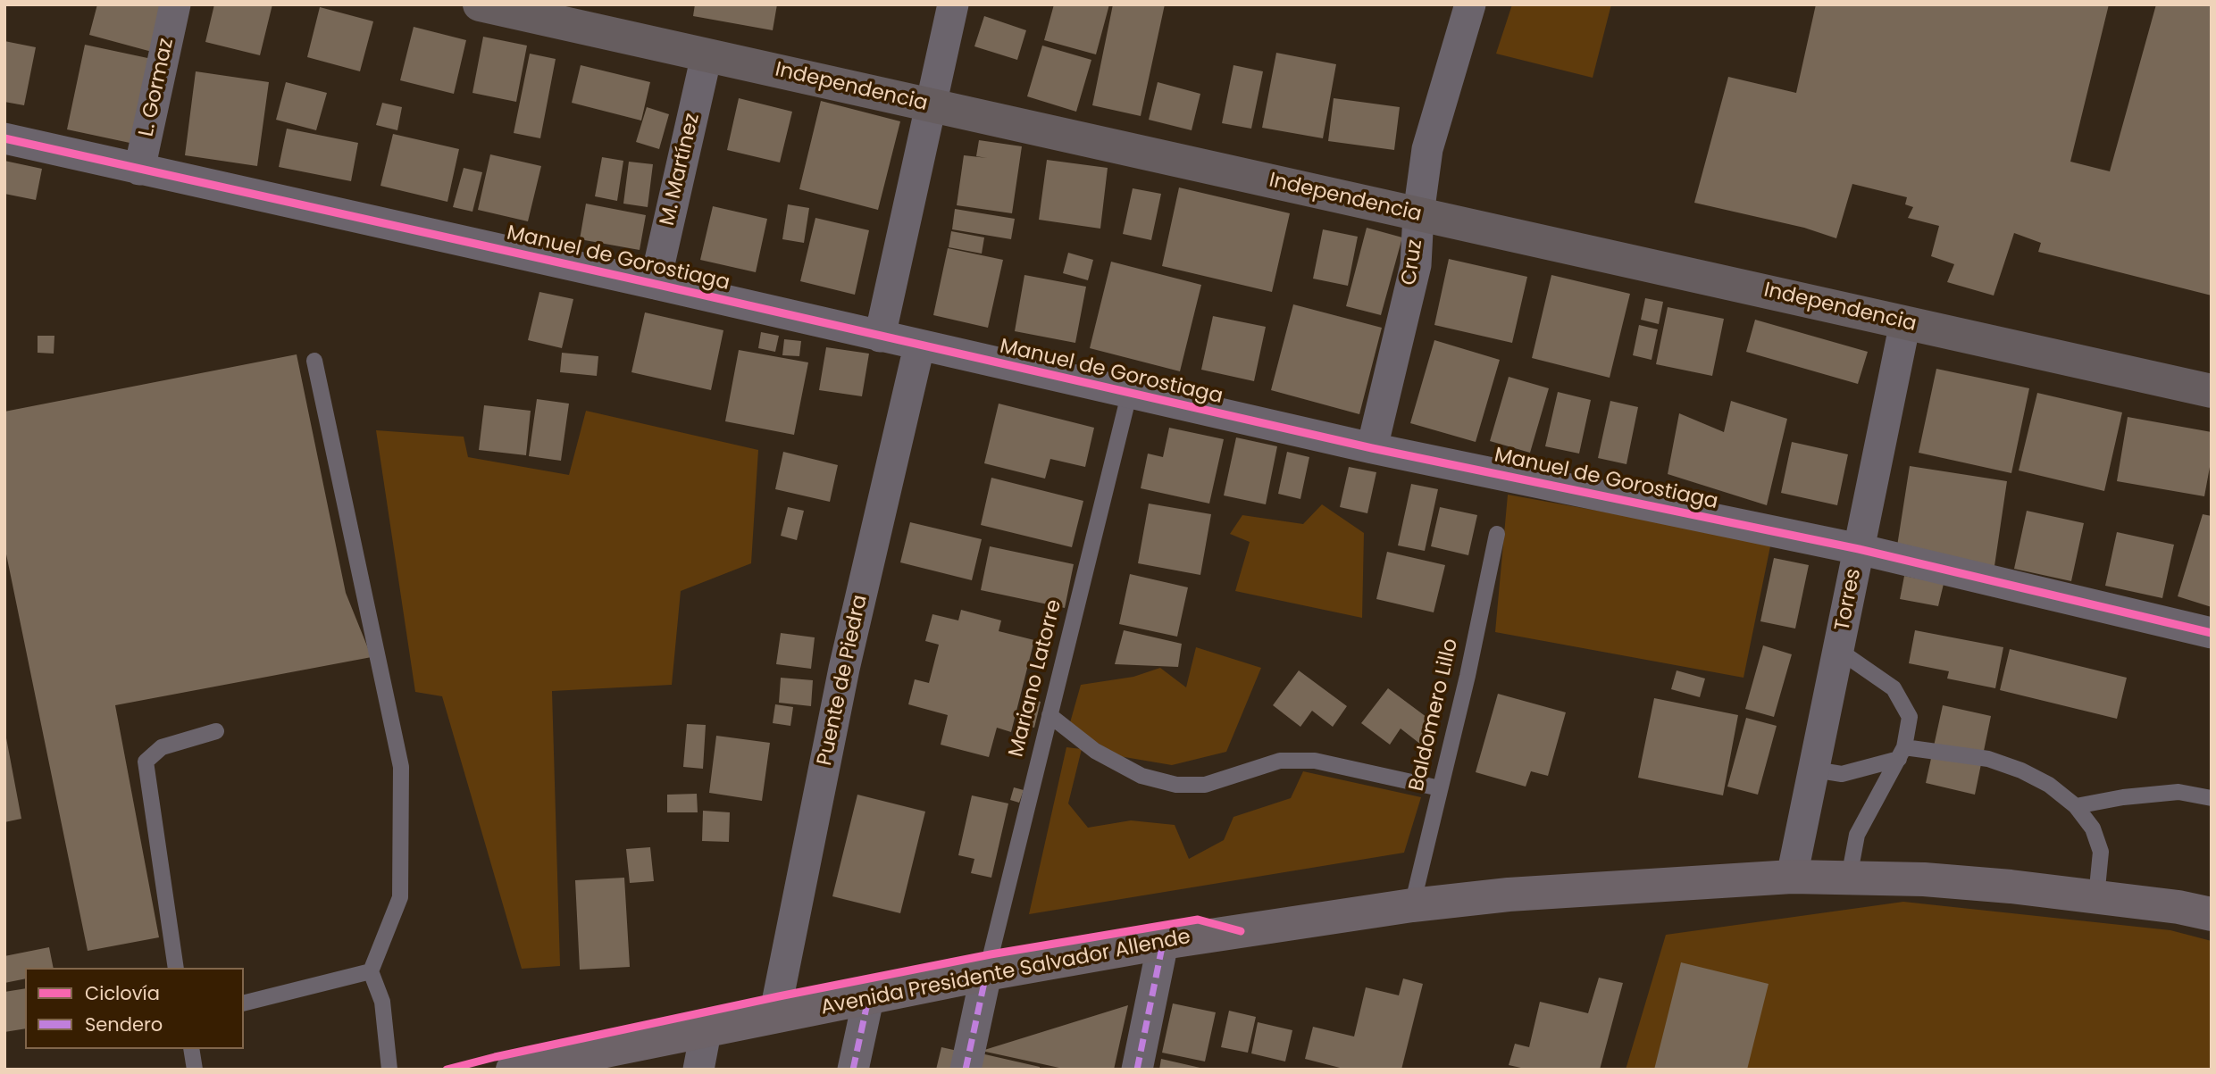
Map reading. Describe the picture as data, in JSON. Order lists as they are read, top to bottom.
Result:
{
  "streets": {
    "main road": ["Avenida Presidente Salvador Allende"],
    "street": [
      "L. Gormaz",
      "Independencia",
      "M. Martínez",
      "Manuel de Gorostiaga",
      "Cruz",
      "Torres",
      "Puente de Piedra"
    ],
    "lane": ["Mariano Latorre", "Baldomero Lillo"]
  },
  "crossings": [
    ["L. Gormaz", "Manuel de Gorostiaga"],
    ["Independencia", "M. Martínez"],
    ["Independencia", "Cruz"],
    ["Independencia", "Torres"],
    ["M. Martínez", "Manuel de Gorostiaga"],
    ["Manuel de Gorostiaga", "Cruz"],
    ["Manuel de Gorostiaga", "Torres"],
    ["Manuel de Gorostiaga", "Mariano Latorre"],
    ["Manuel de Gorostiaga", "Puente de Piedra"],
    ["Torres", "Avenida Presidente Salvador Allende"],
    ["Mariano Latorre", "Avenida Presidente Salvador Allende"],
    ["Puente de Piedra", "Avenida Presidente Salvador Allende"],
    ["Baldomero Lillo", "Avenida Presidente Salvador Allende"]
  ],
  "legend": ["Ciclovía", "Sendero"]
}
